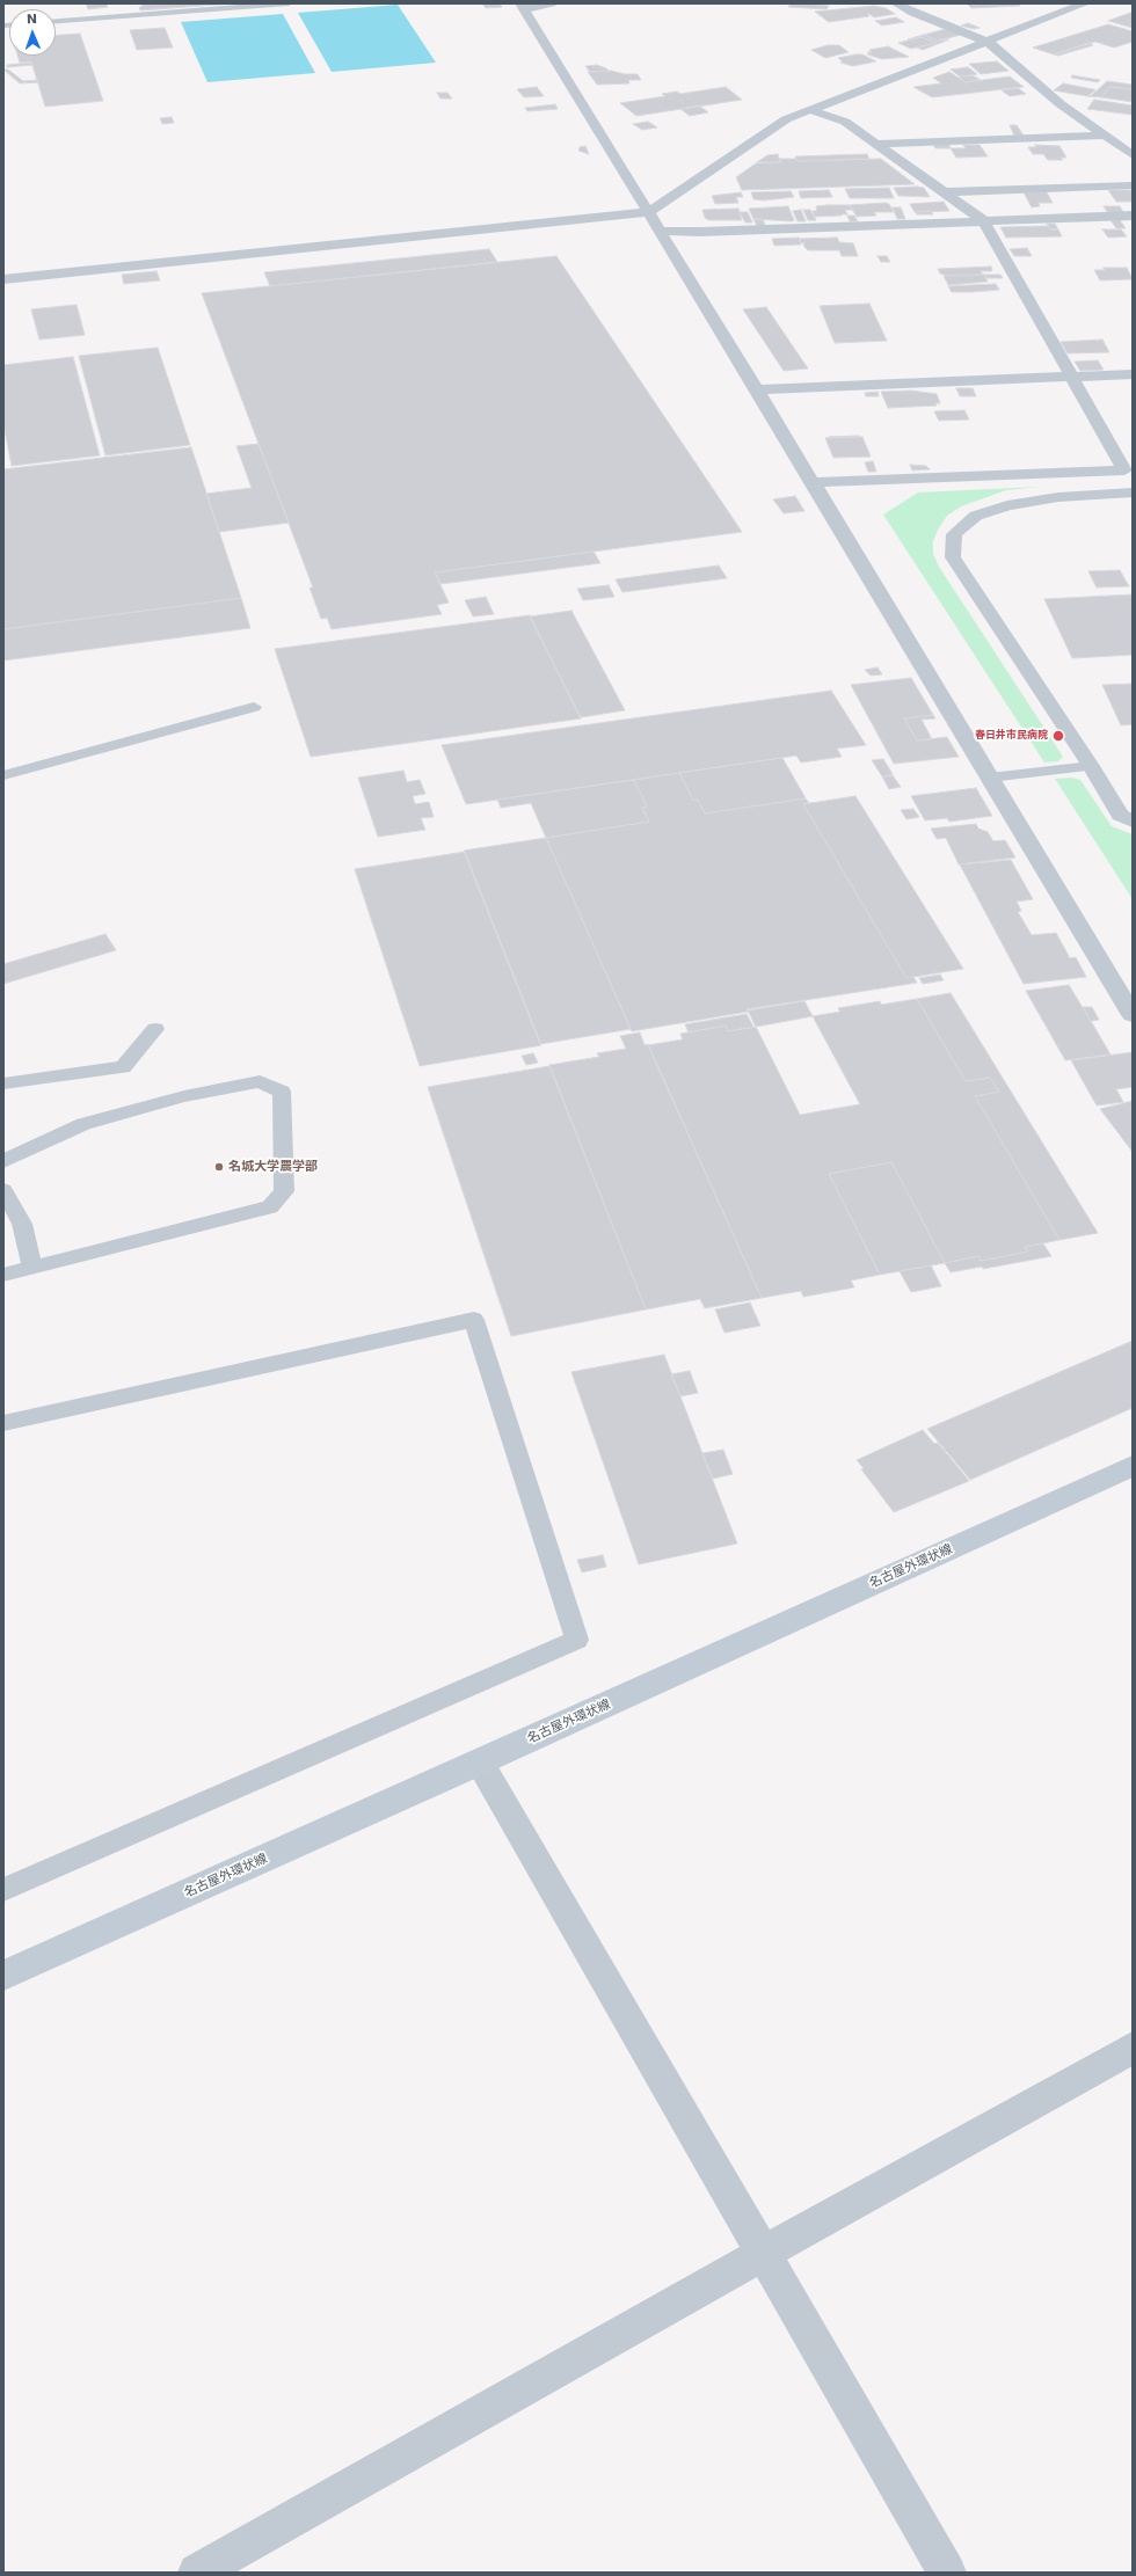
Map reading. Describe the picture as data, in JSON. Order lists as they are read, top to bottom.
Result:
{
  "streets": {
    "main road": ["名古屋外環状線"]
  },
  "places": ["春日井市民病院", "名城大学農学部"],
  "north": "top"
}
